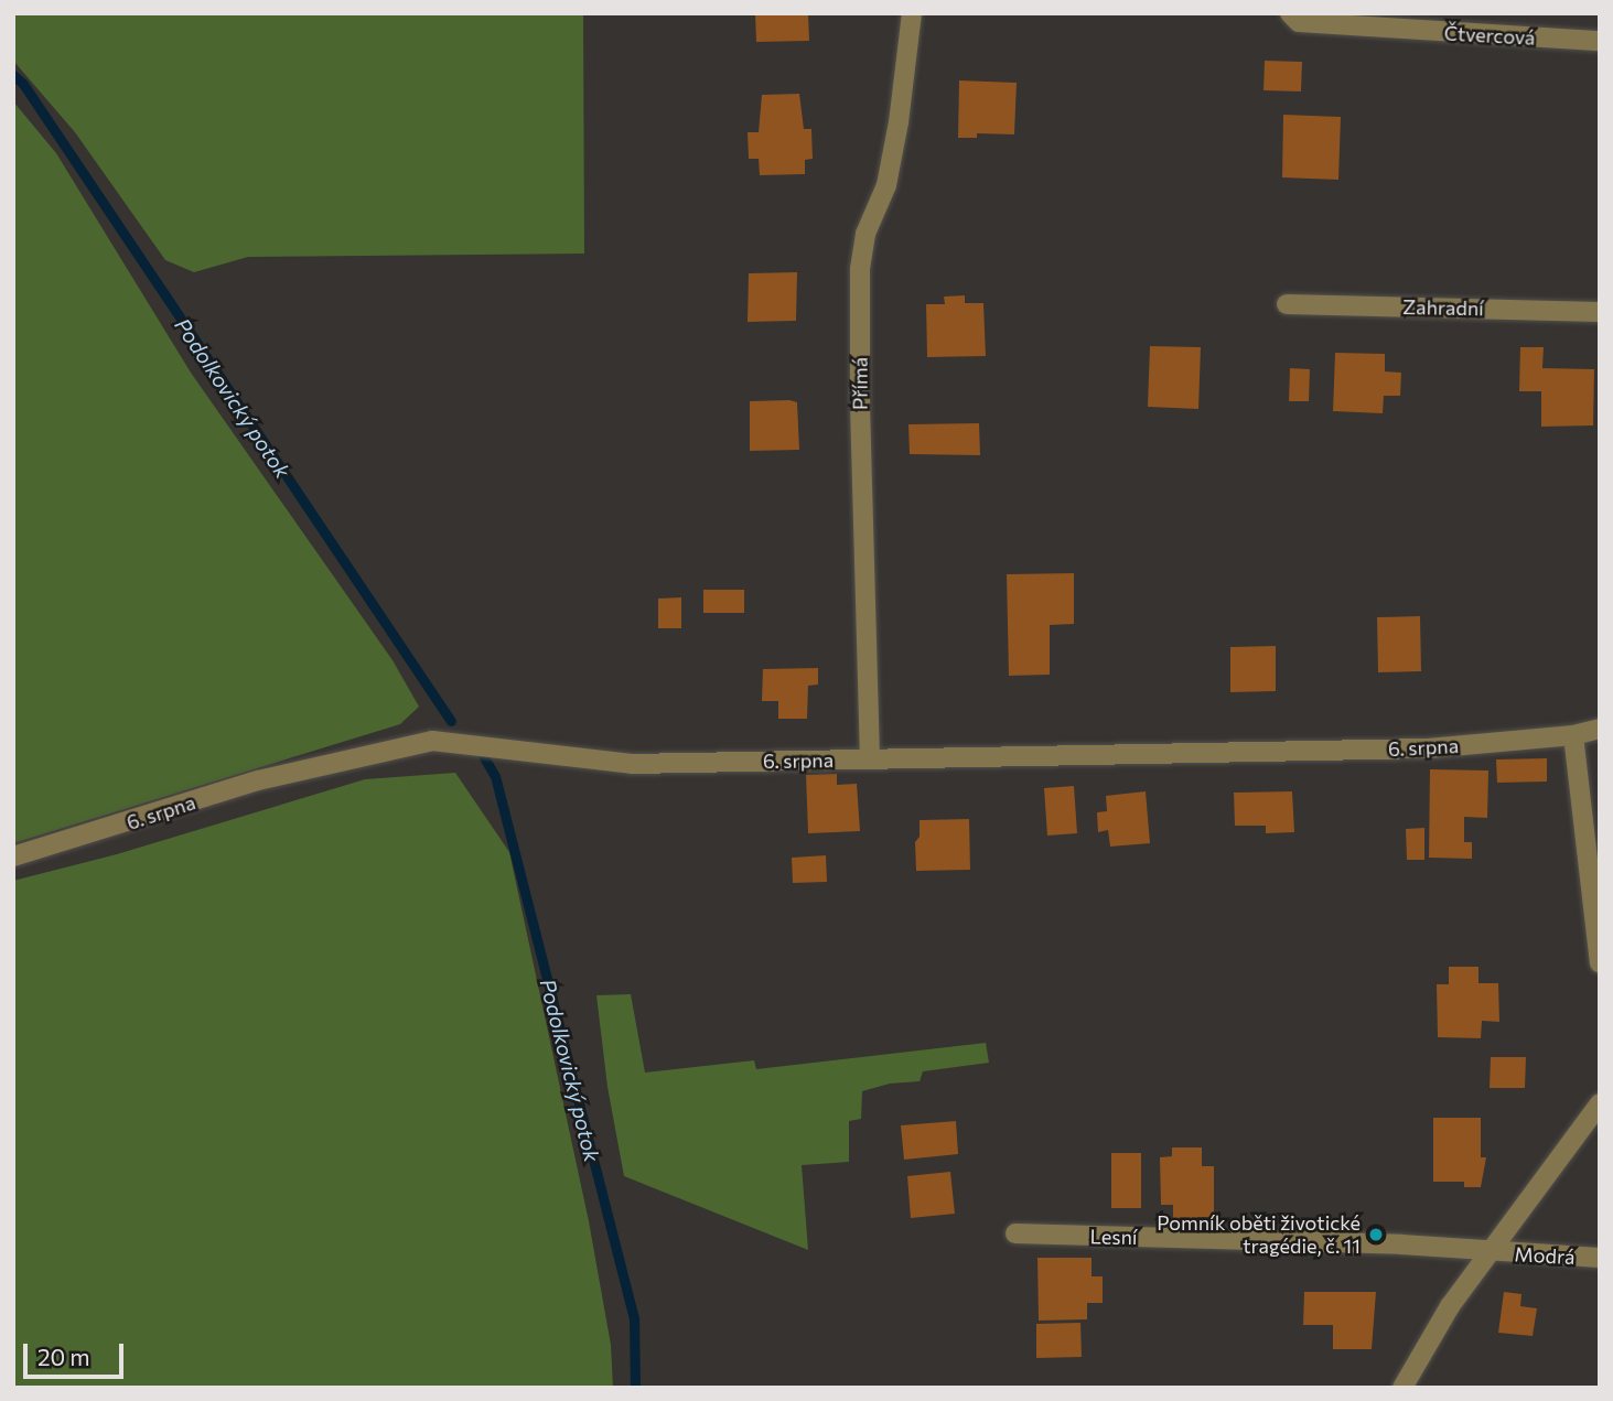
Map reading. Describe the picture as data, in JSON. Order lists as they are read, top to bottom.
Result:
{
  "streets": {
    "street": [
      "Čtvercová",
      "Zahradní",
      "Přímá",
      "6. srpna",
      "Lesní",
      "Modrá"
    ]
  },
  "crossings": [
    ["Přímá", "6. srpna"],
    ["Lesní", "Modrá"]
  ],
  "water": ["Podolkovický potok"],
  "places": ["Pomník oběti životické tragédie, č. 11"],
  "scale_bar": "20 m"
}
